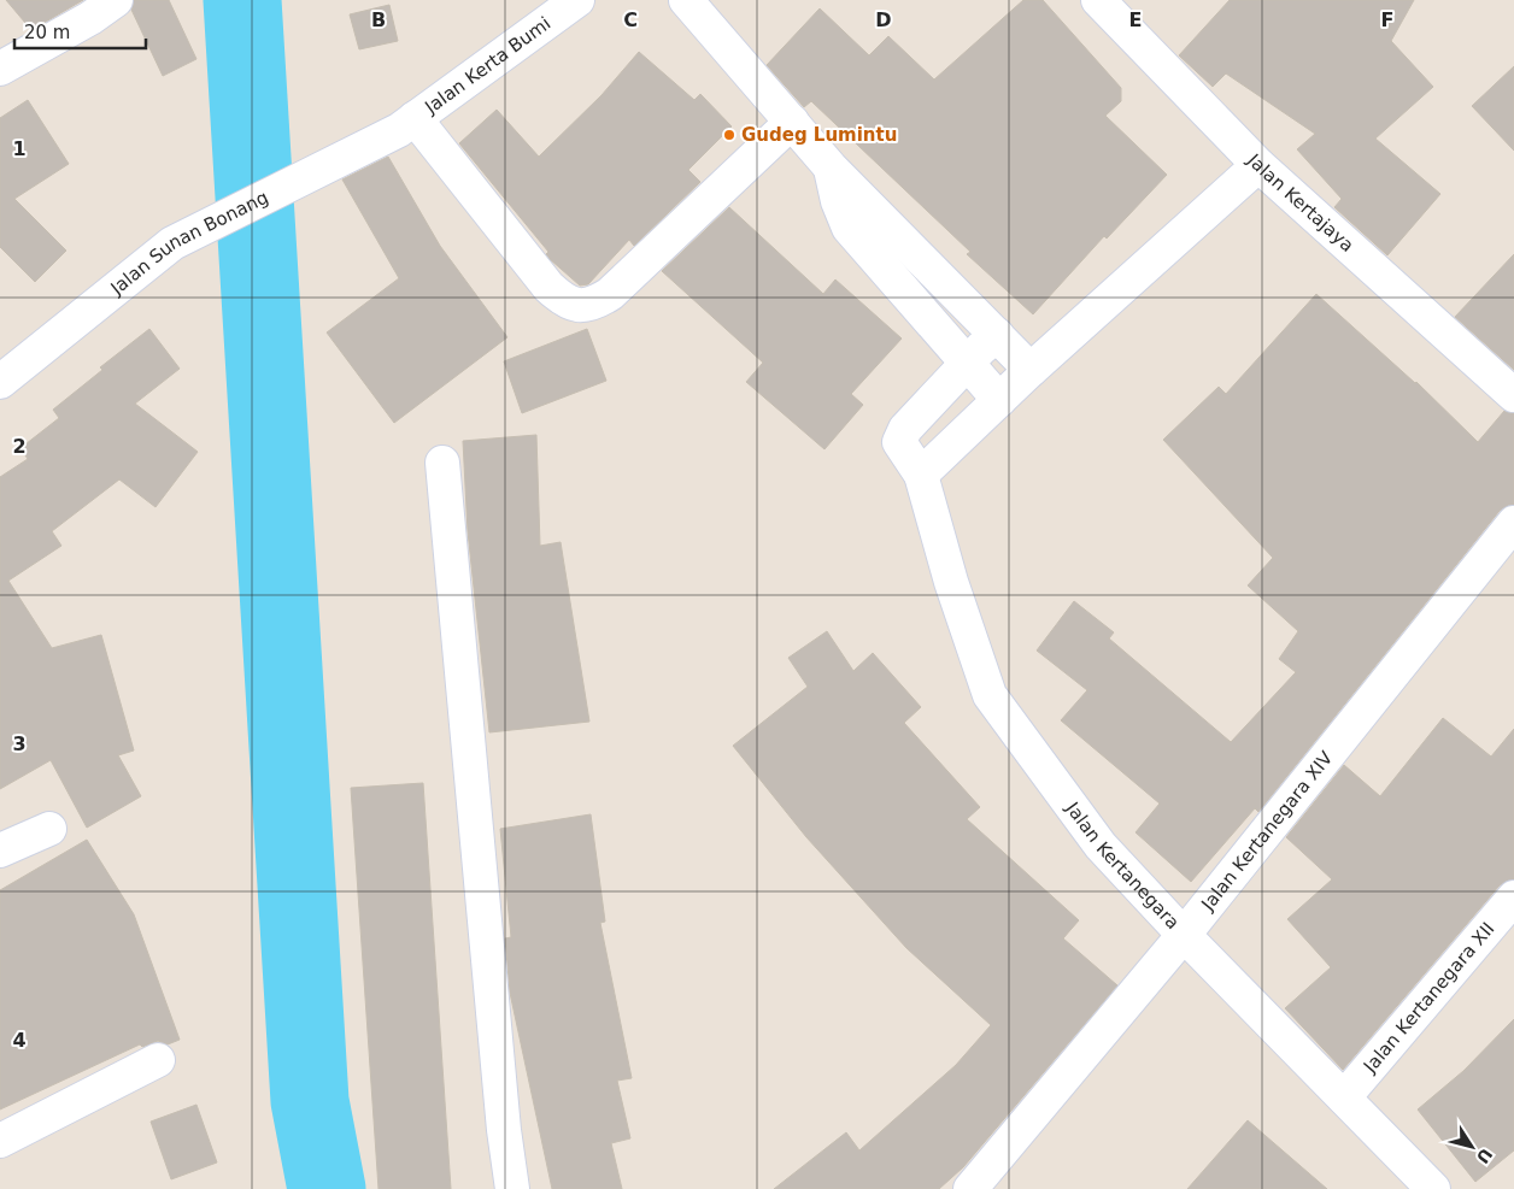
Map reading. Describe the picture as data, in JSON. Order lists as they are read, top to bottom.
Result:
{
  "streets": {
    "street": [
      "Jalan Kerta Bumi",
      "Jalan Kertajaya",
      "Jalan Sunan Bonang",
      "Jalan Kertanegara XIV",
      "Jalan Kertanegara",
      "Jalan Kertanegara XII"
    ]
  },
  "crossings": [
    ["Jalan Kerta Bumi", "Jalan Sunan Bonang"],
    ["Jalan Kertanegara XIV", "Jalan Kertanegara"],
    ["Jalan Kertanegara", "Jalan Kertanegara XII"]
  ],
  "places": ["Gudeg Lumintu"],
  "scale_bar": "20 m",
  "north": "bottom right",
  "grid": {
    "columns": [
      "B",
      "C",
      "D",
      "E",
      "F"
    ],
    "rows": [
      "1",
      "2",
      "3",
      "4"
    ]
  }
}
